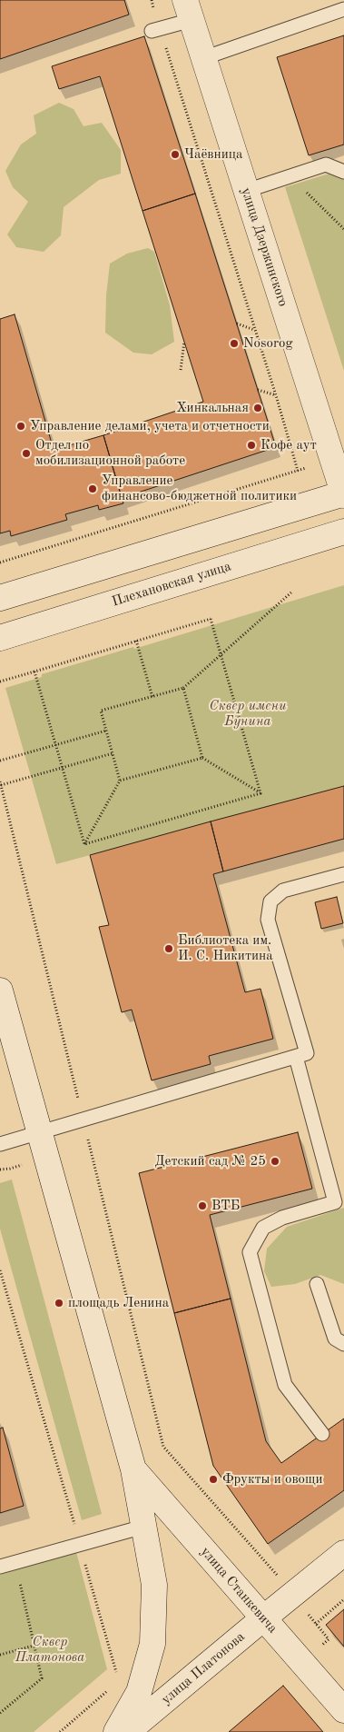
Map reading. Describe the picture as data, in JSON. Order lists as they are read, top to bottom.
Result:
{
  "streets": {
    "street": [
      "улица Дзержинского",
      "Плехановская улица",
      "улица Станкевича",
      "улица Платонова"
    ]
  },
  "crossings": [
    ["улица Станкевича", "улица Платонова"]
  ],
  "parks": ["Cквер имени Бунина", "Сквер Платонова"],
  "places": [
    "Чаёвница",
    "Nosorog",
    "Хинкальная",
    "Управление делами, учета и отчетности",
    "Кофе аут",
    "Отдел по мобилизационной работе",
    "Управление финансово-бюджетной политики",
    "Библиотека им. И. С. Никитина",
    "Детский сад № 25",
    "ВТБ",
    "площадь Ленина",
    "Фрукты и овощи"
  ]
}
